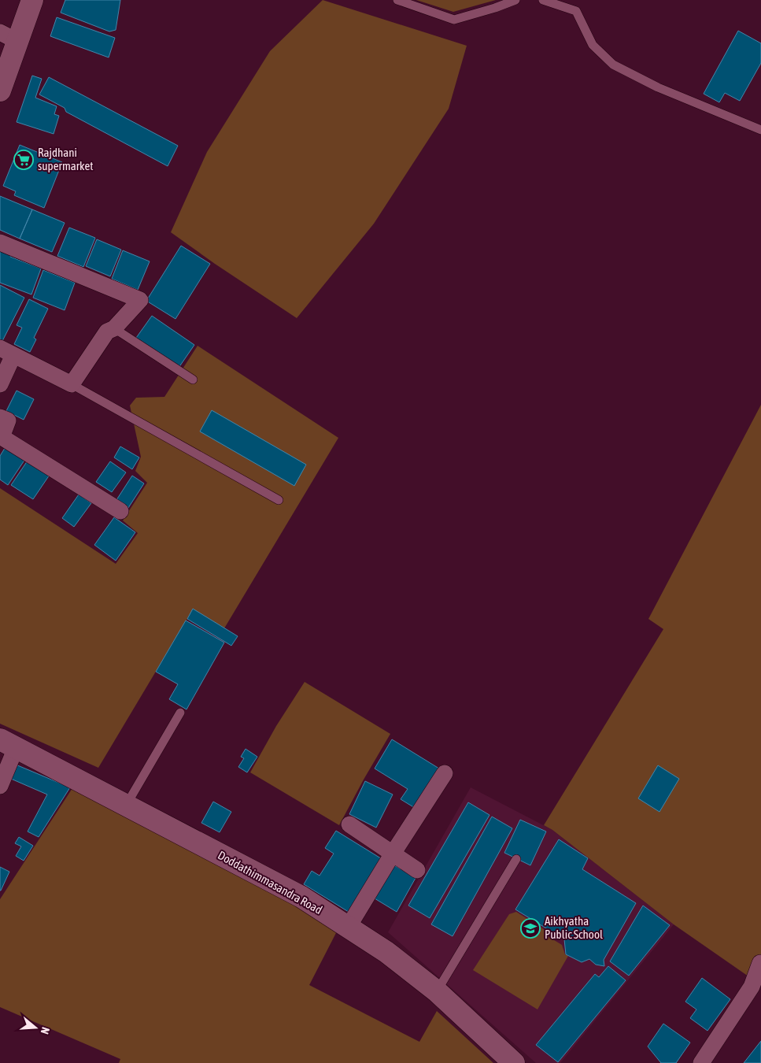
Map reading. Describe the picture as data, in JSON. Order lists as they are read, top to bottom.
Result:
{
  "streets": {
    "street": ["Doddathimmasandra Road"]
  },
  "places": {
    "supermarket": ["Rajdhani supermarket"],
    "school or university": ["Aikhyatha Public School"]
  },
  "north": "right"
}
